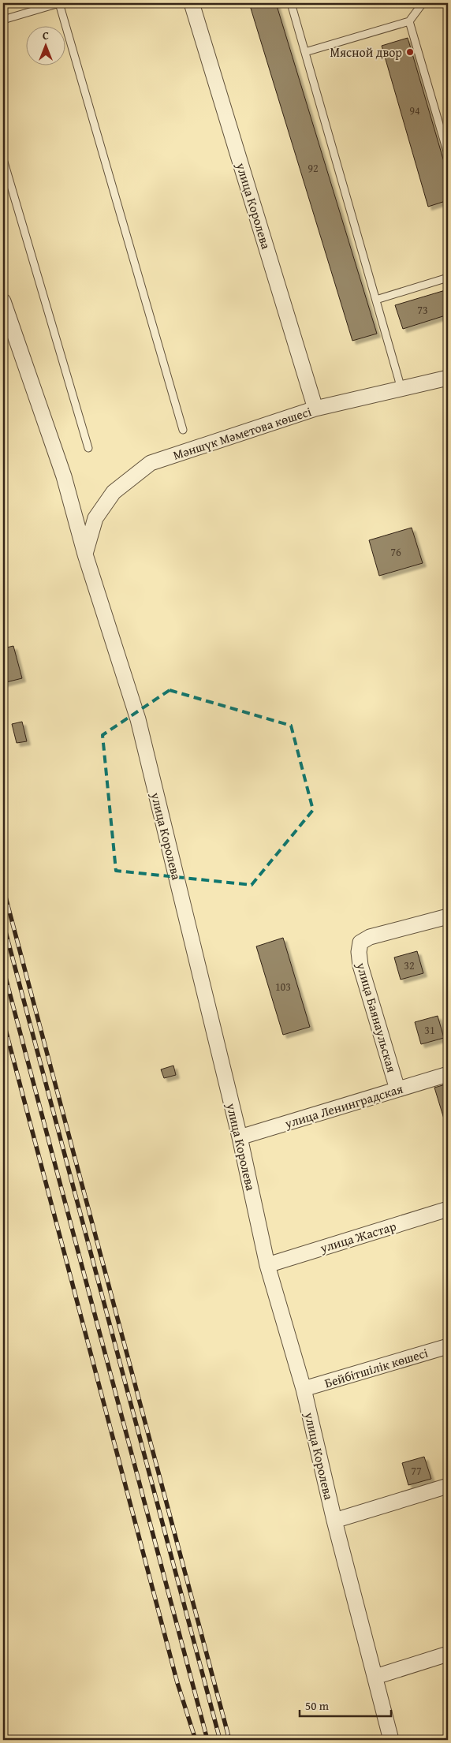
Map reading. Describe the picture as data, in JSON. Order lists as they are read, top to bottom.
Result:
{
  "streets": {
    "street": [
      "улица Королева",
      "Мәншүк Мәметова көшесі",
      "улица Баянаульская",
      "улица Ленинградская",
      "улица Жастар",
      "Бейбітшілік көшесі"
    ]
  },
  "crossings": [
    ["улица Королева", "Мәншүк Мәметова көшесі"],
    ["улица Королева", "улица Ленинградская"],
    ["улица Королева", "улица Жастар"],
    ["улица Королева", "Бейбітшілік көшесі"],
    ["улица Баянаульская", "улица Ленинградская"]
  ],
  "places": ["Мясной двор"],
  "house_numbers": [
    "94",
    "92",
    "73",
    "76",
    "32",
    "103",
    "31",
    "77"
  ],
  "scale_bar": "50 m",
  "north": "top"
}
